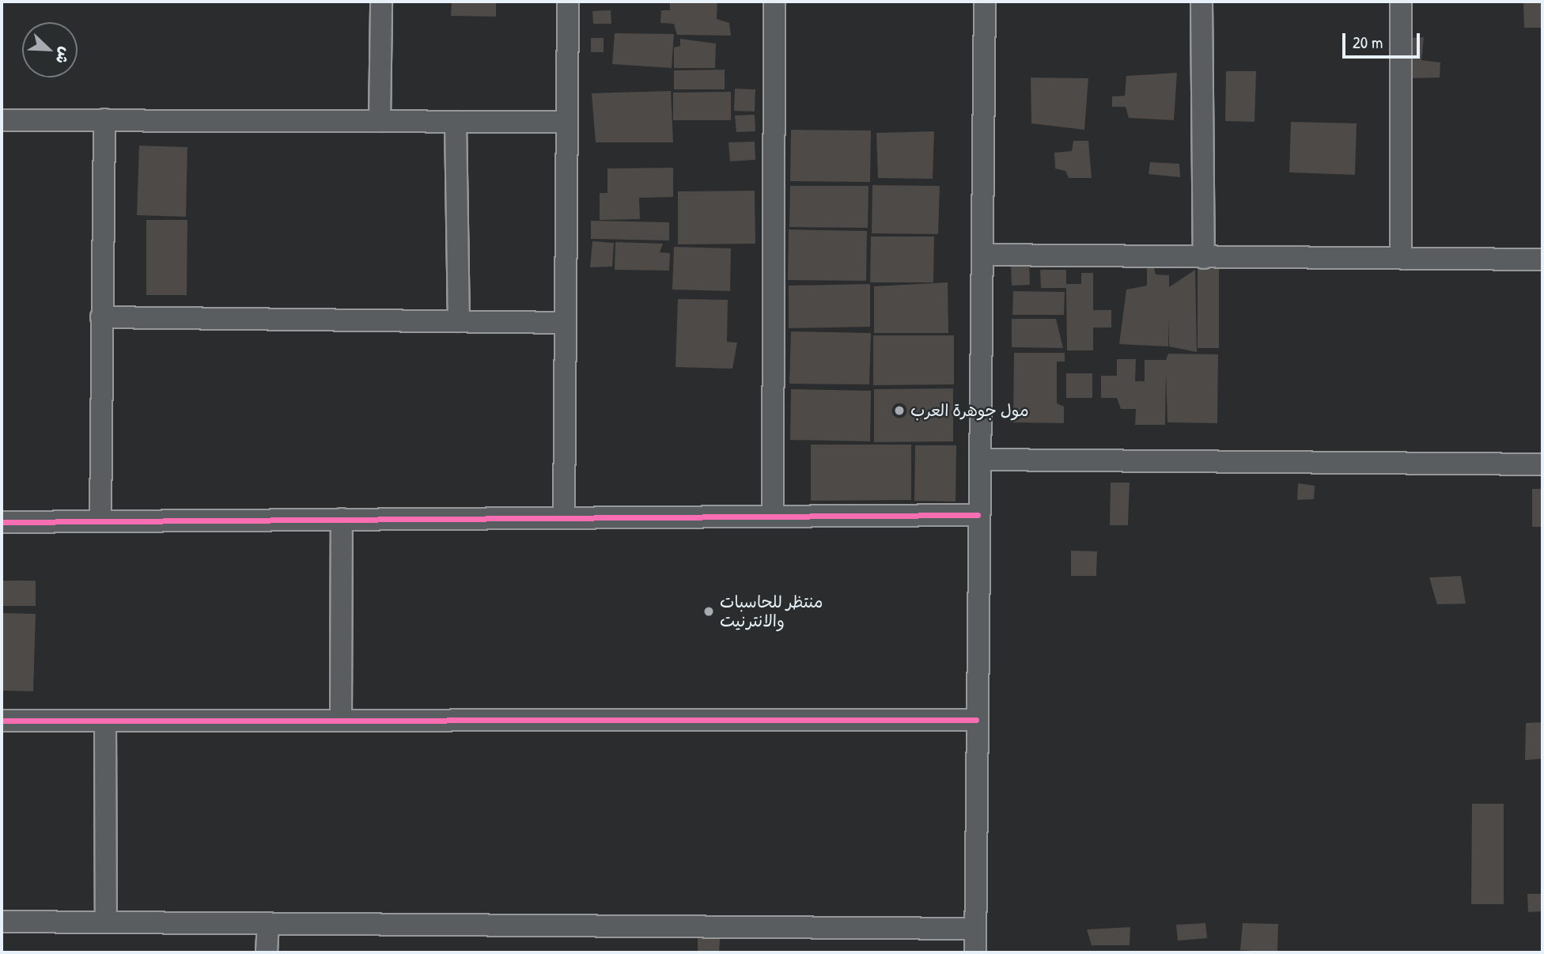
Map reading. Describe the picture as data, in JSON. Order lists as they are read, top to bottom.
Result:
{
  "places": ["مول جوهرة العرب", "منتظر للحاسبات والانترنيت"],
  "scale_bar": "20 m",
  "north": "bottom right"
}
